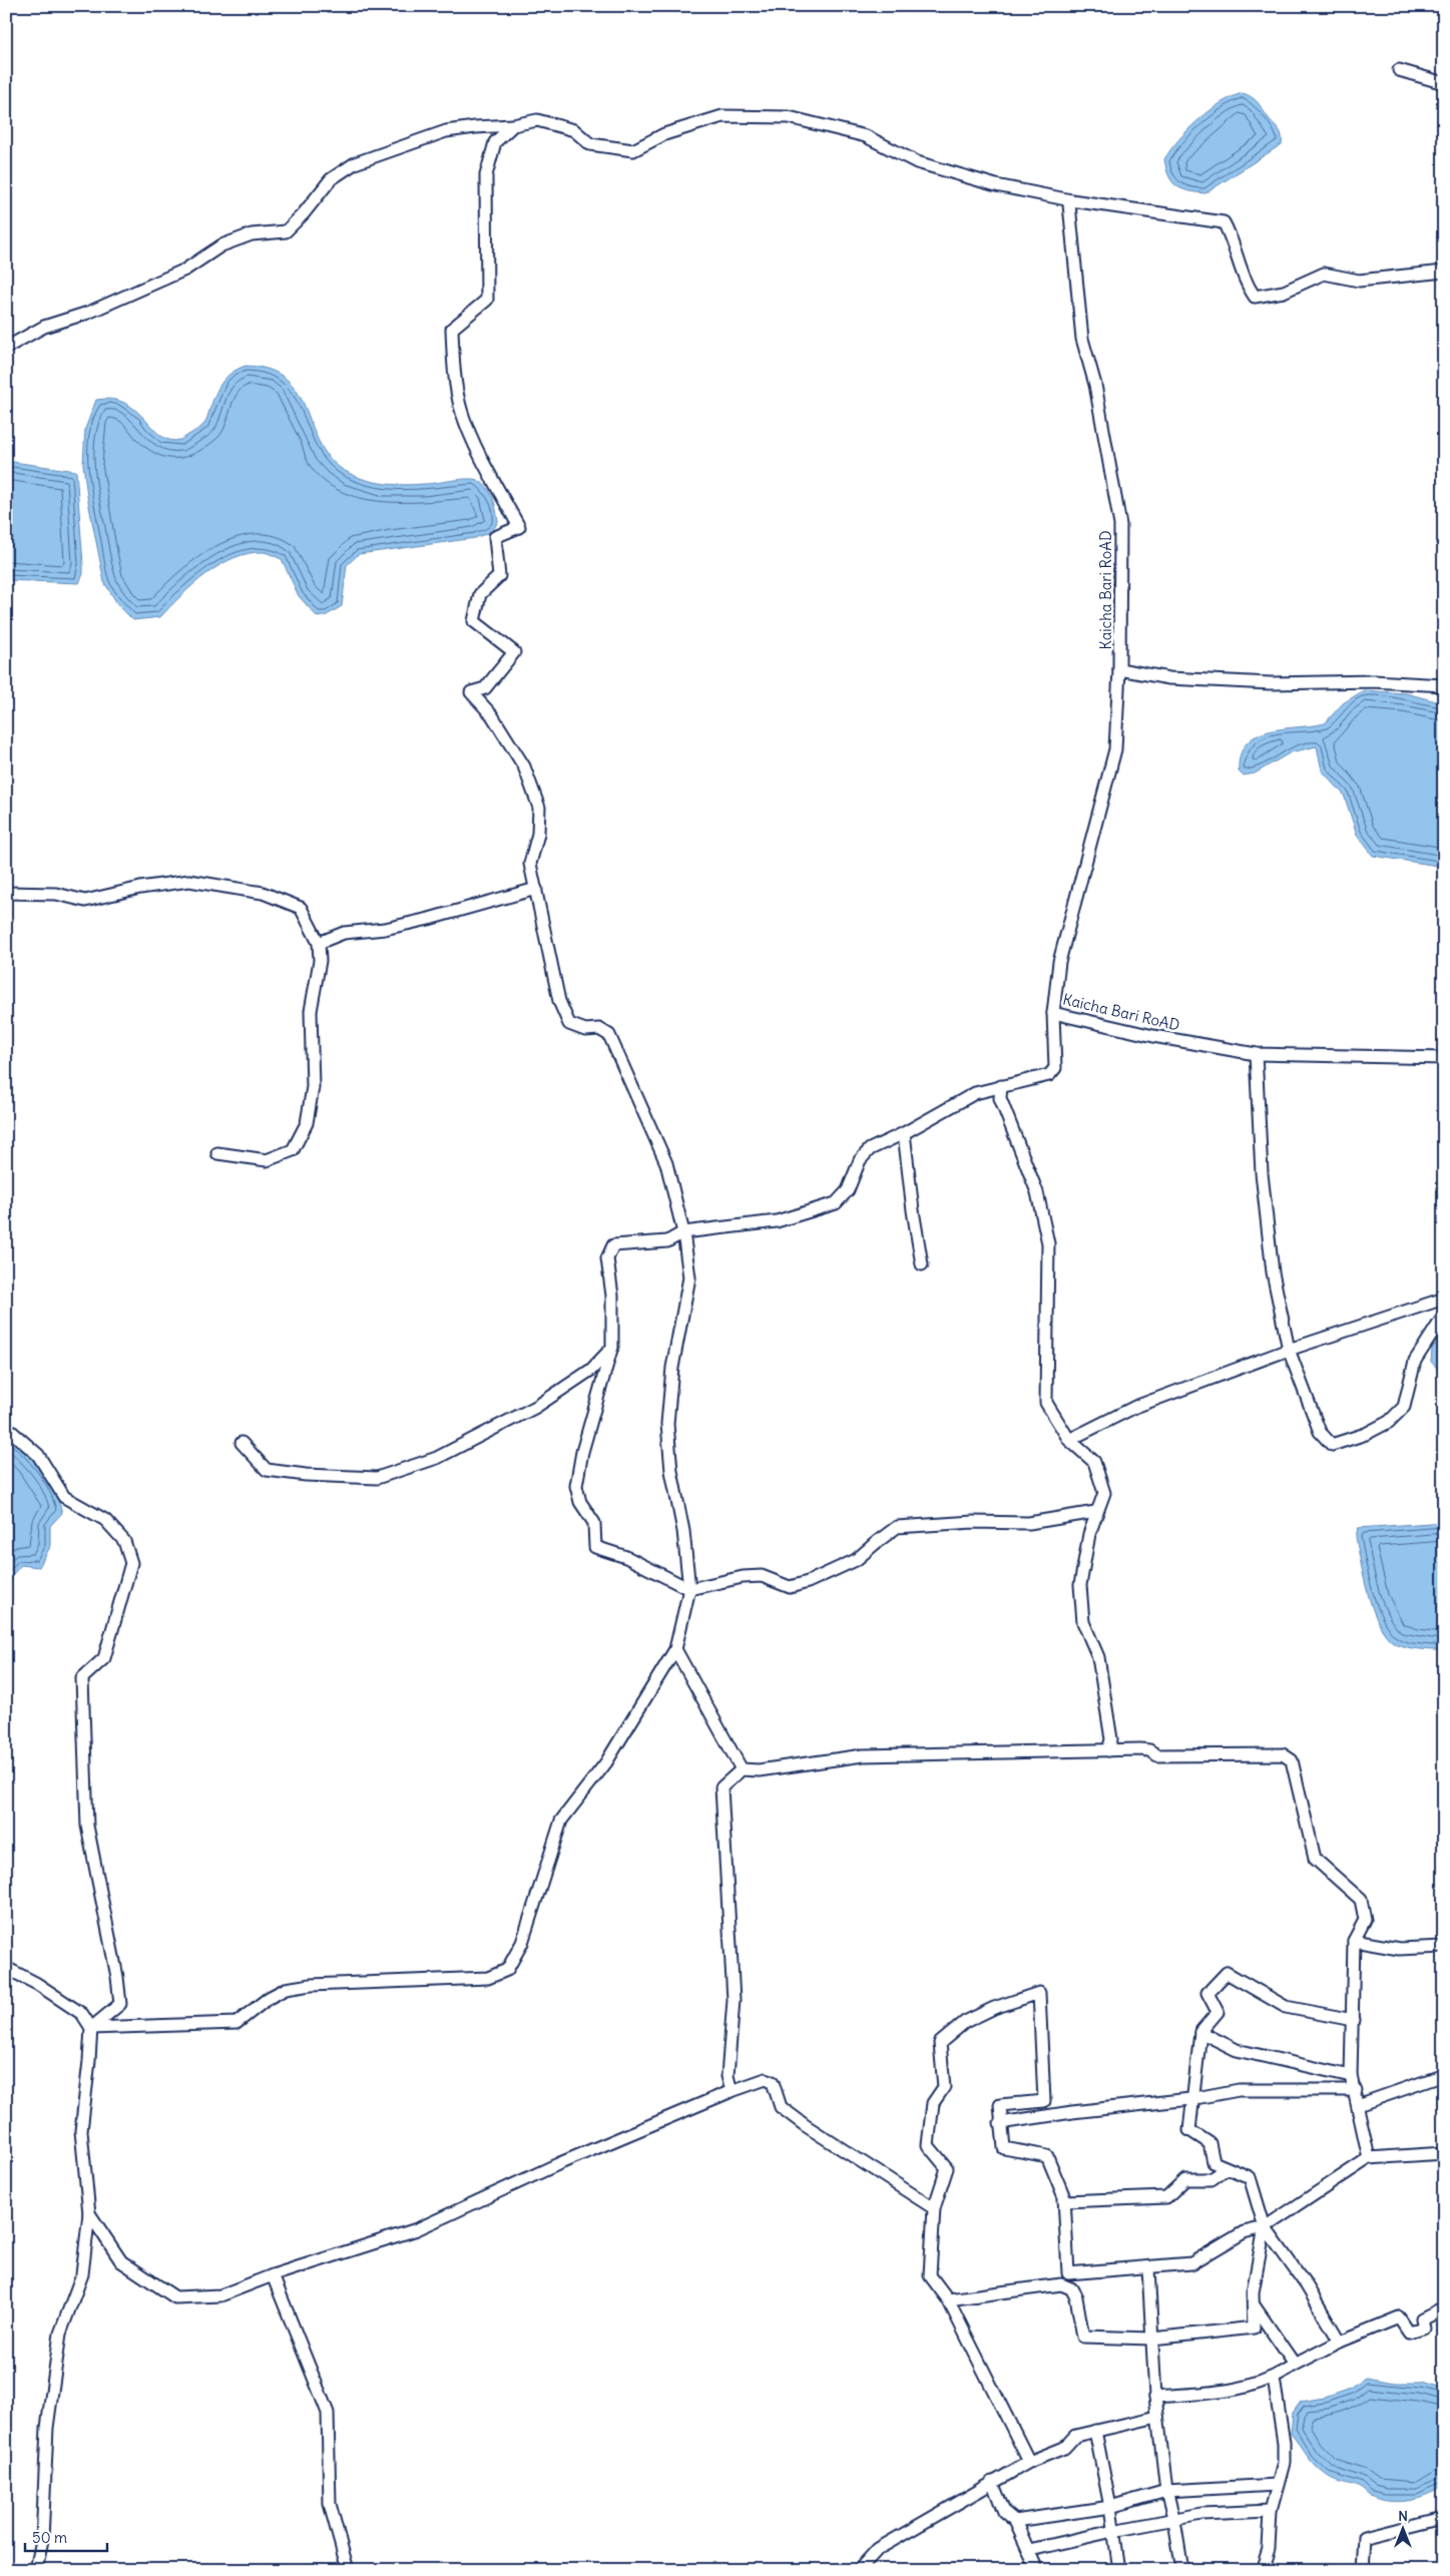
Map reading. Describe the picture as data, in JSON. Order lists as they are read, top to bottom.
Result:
{
  "streets": {
    "street": ["Kaicha Bari RoAD"]
  },
  "scale_bar": "50 m",
  "north": "top"
}
